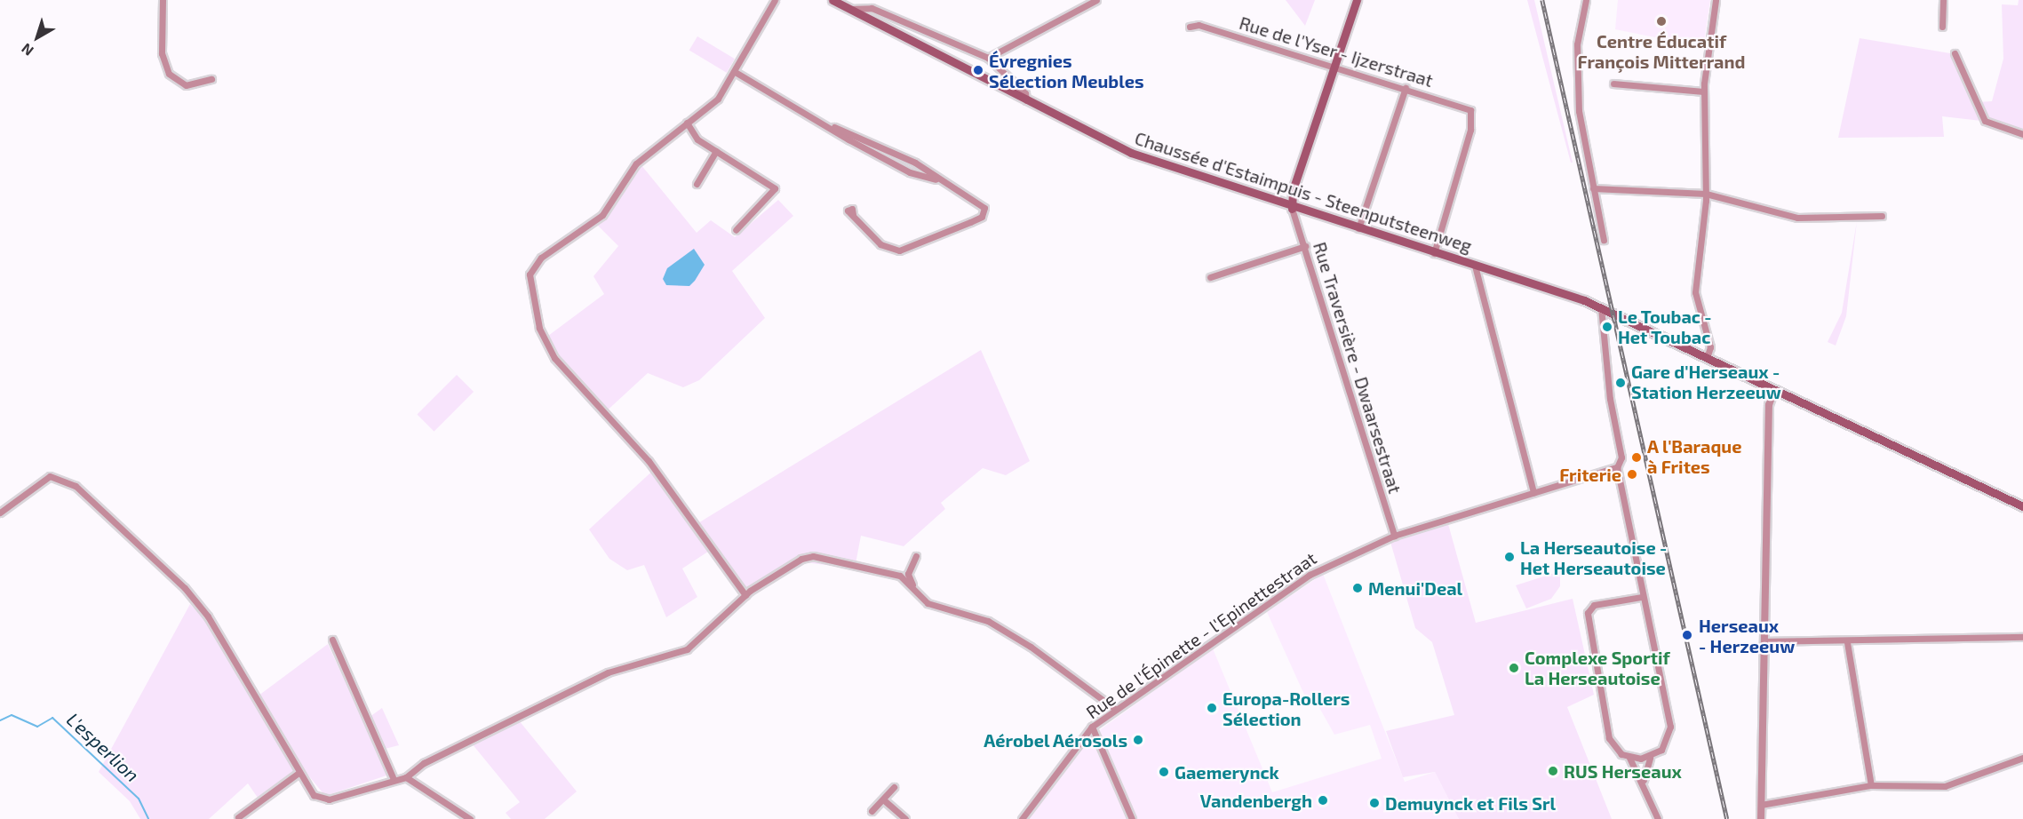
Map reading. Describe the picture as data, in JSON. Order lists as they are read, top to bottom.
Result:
{
  "streets": {
    "main road": ["Chaussée d'Estaimpuis - Steenputsteenweg"],
    "street": ["Rue de l'Yser - Ijzerstraat", "Rue Traversière - Dwaarsestraat", "Rue de l'Épinette - l'Epinettestraat"]
  },
  "crossings": [
    ["Rue de l'Yser - Ijzerstraat", "Chaussée d'Estaimpuis - Steenputsteenweg"],
    ["Chaussée d'Estaimpuis - Steenputsteenweg", "Rue Traversière - Dwaarsestraat"],
    ["Rue Traversière - Dwaarsestraat", "Rue de l'Épinette - l'Epinettestraat"]
  ],
  "water": ["L'esperlion"],
  "places": [
    "Centre Éducatif François Mitterrand",
    "Évregnies Sélection Meubles",
    "Le Toubac - Het Toubac",
    "Gare d'Herseaux - Station Herzeeuw",
    "A l'Baraque à Frites",
    "Friterie",
    "La Herseautoise - Het Herseautoise",
    "Menui'Deal",
    "Herseaux - Herzeeuw",
    "Complexe Sportif La Herseautoise",
    "Europa-Rollers Sélection",
    "Aérobel Aérosols",
    "RUS Herseaux",
    "Gaemerynck",
    "Vandenbergh",
    "Demuynck et Fils Srl"
  ],
  "north": "bottom left"
}
